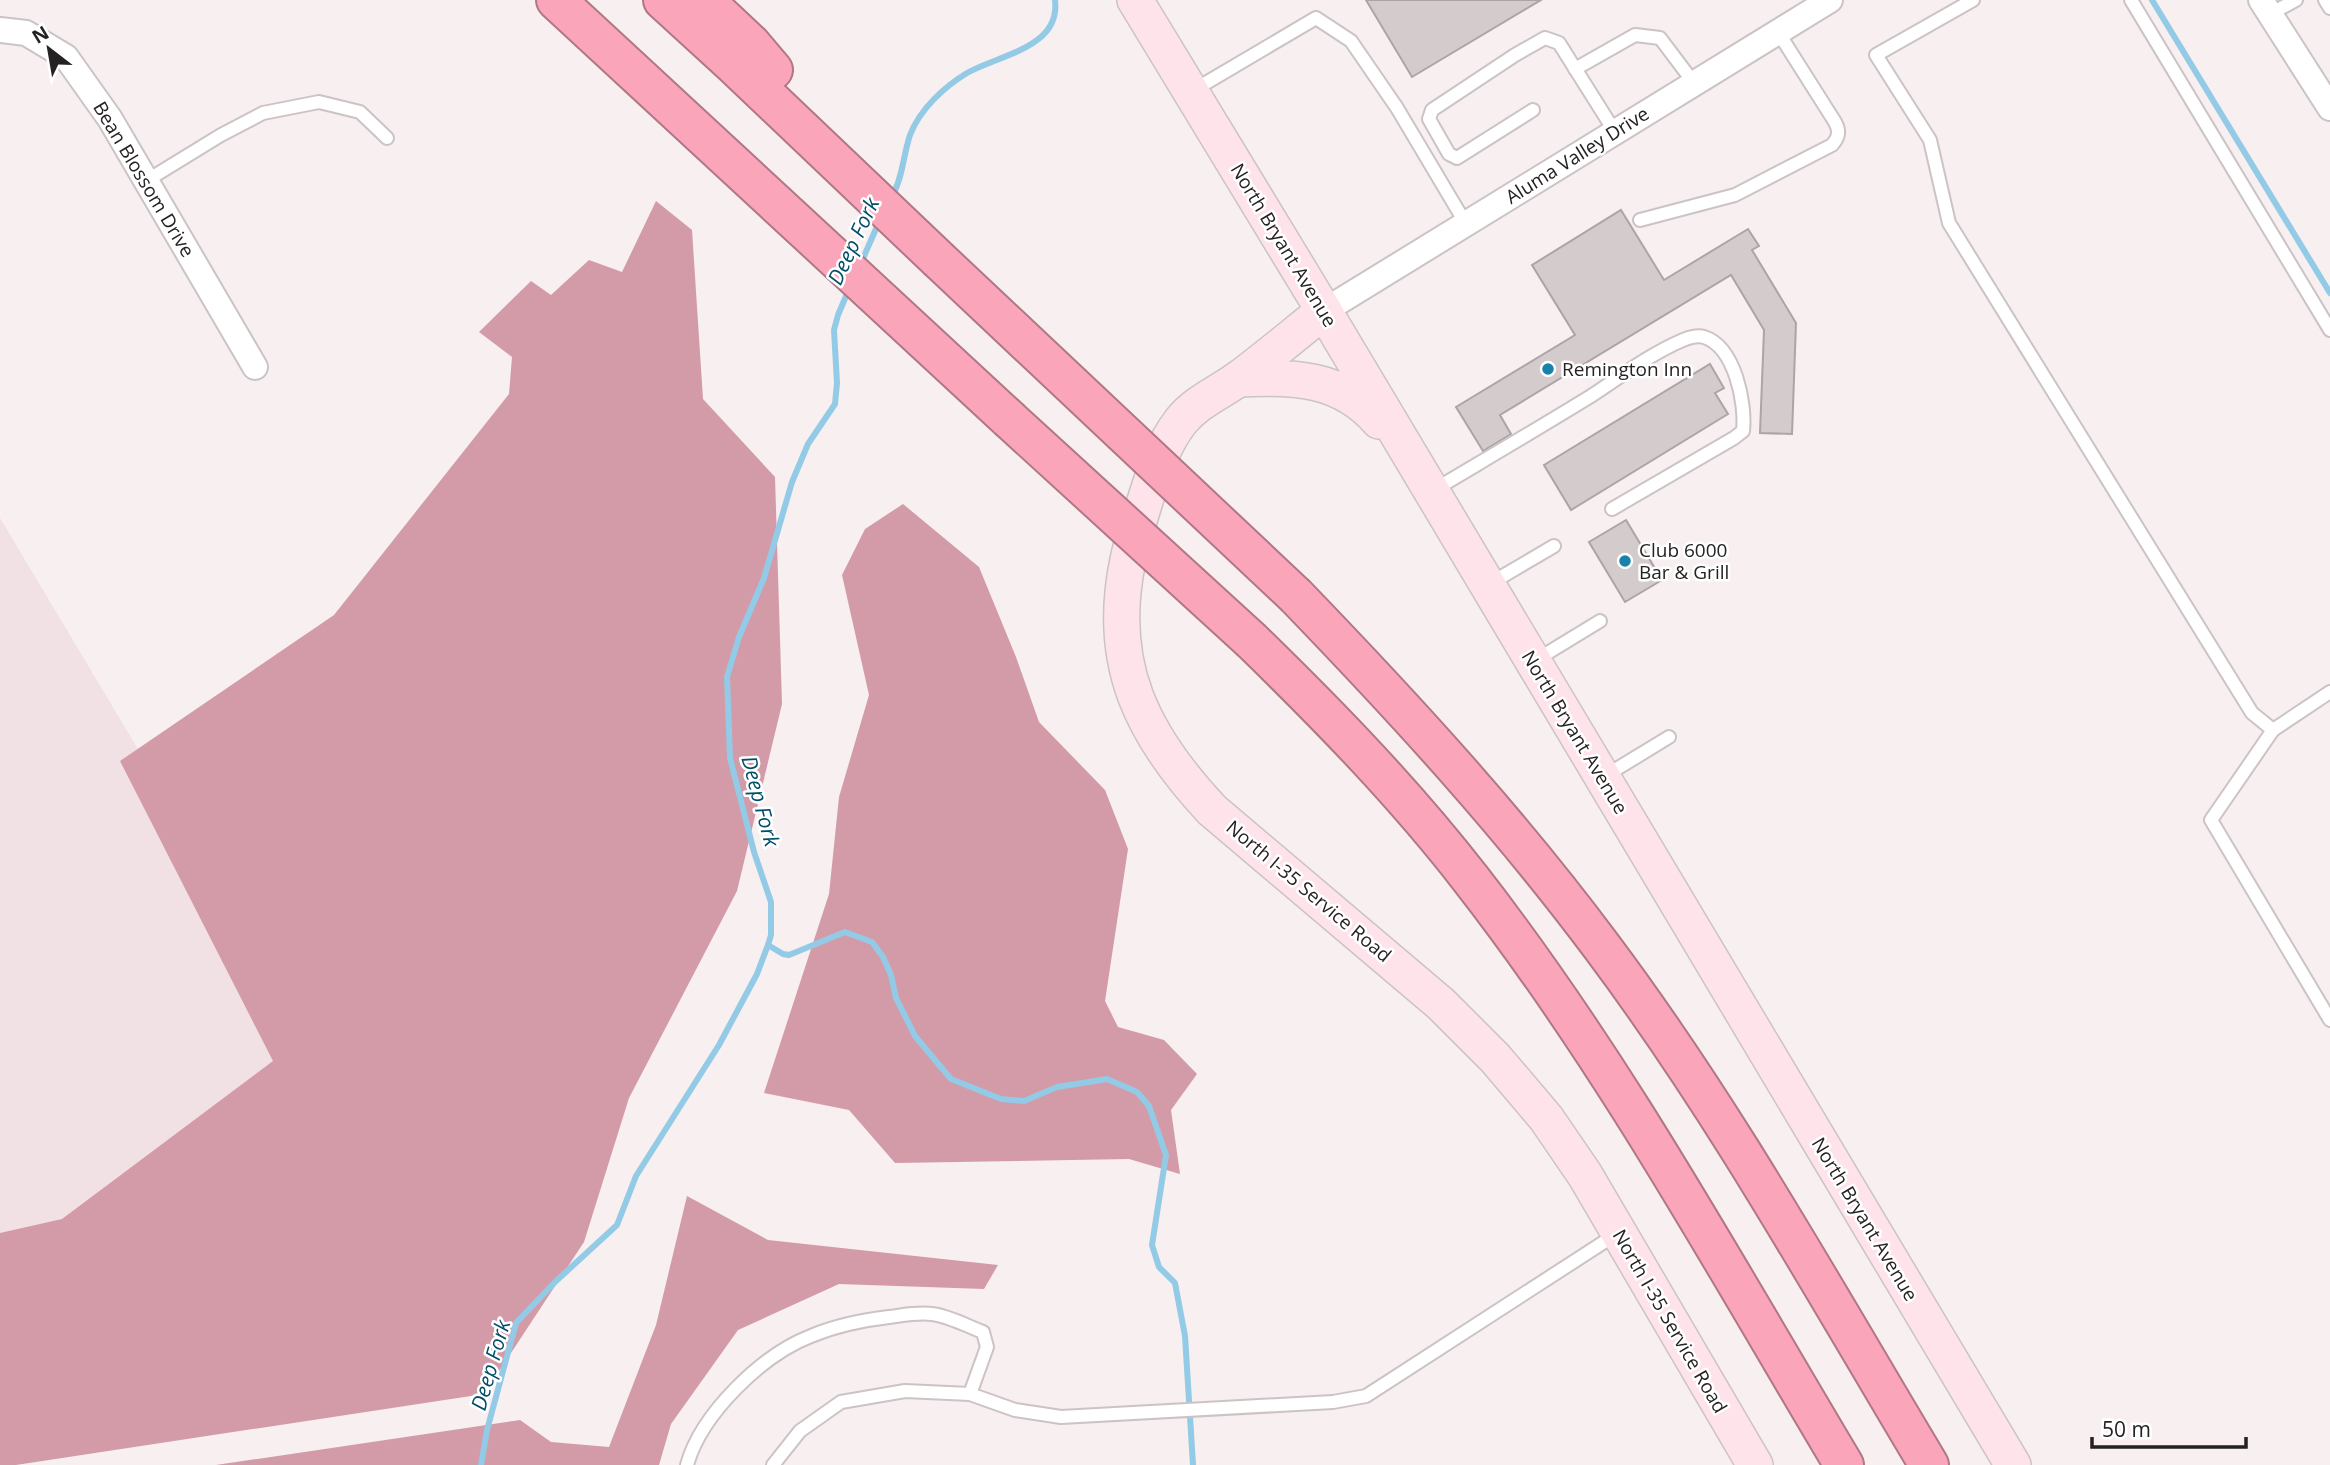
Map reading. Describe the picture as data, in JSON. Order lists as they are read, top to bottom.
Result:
{
  "streets": {
    "main road": ["North Bryant Avenue", "North I-35 Service Road"],
    "street": ["Aluma Valley Drive", "Bean Blossom Drive"]
  },
  "crossings": [
    ["Aluma Valley Drive", "North Bryant Avenue"],
    ["Aluma Valley Drive", "North I-35 Service Road"],
    ["North Bryant Avenue", "North I-35 Service Road"]
  ],
  "water": ["Deep Fork"],
  "places": ["Remington Inn", "Club 6000 Bar & Grill"],
  "scale_bar": "50 m",
  "north": "top left"
}
